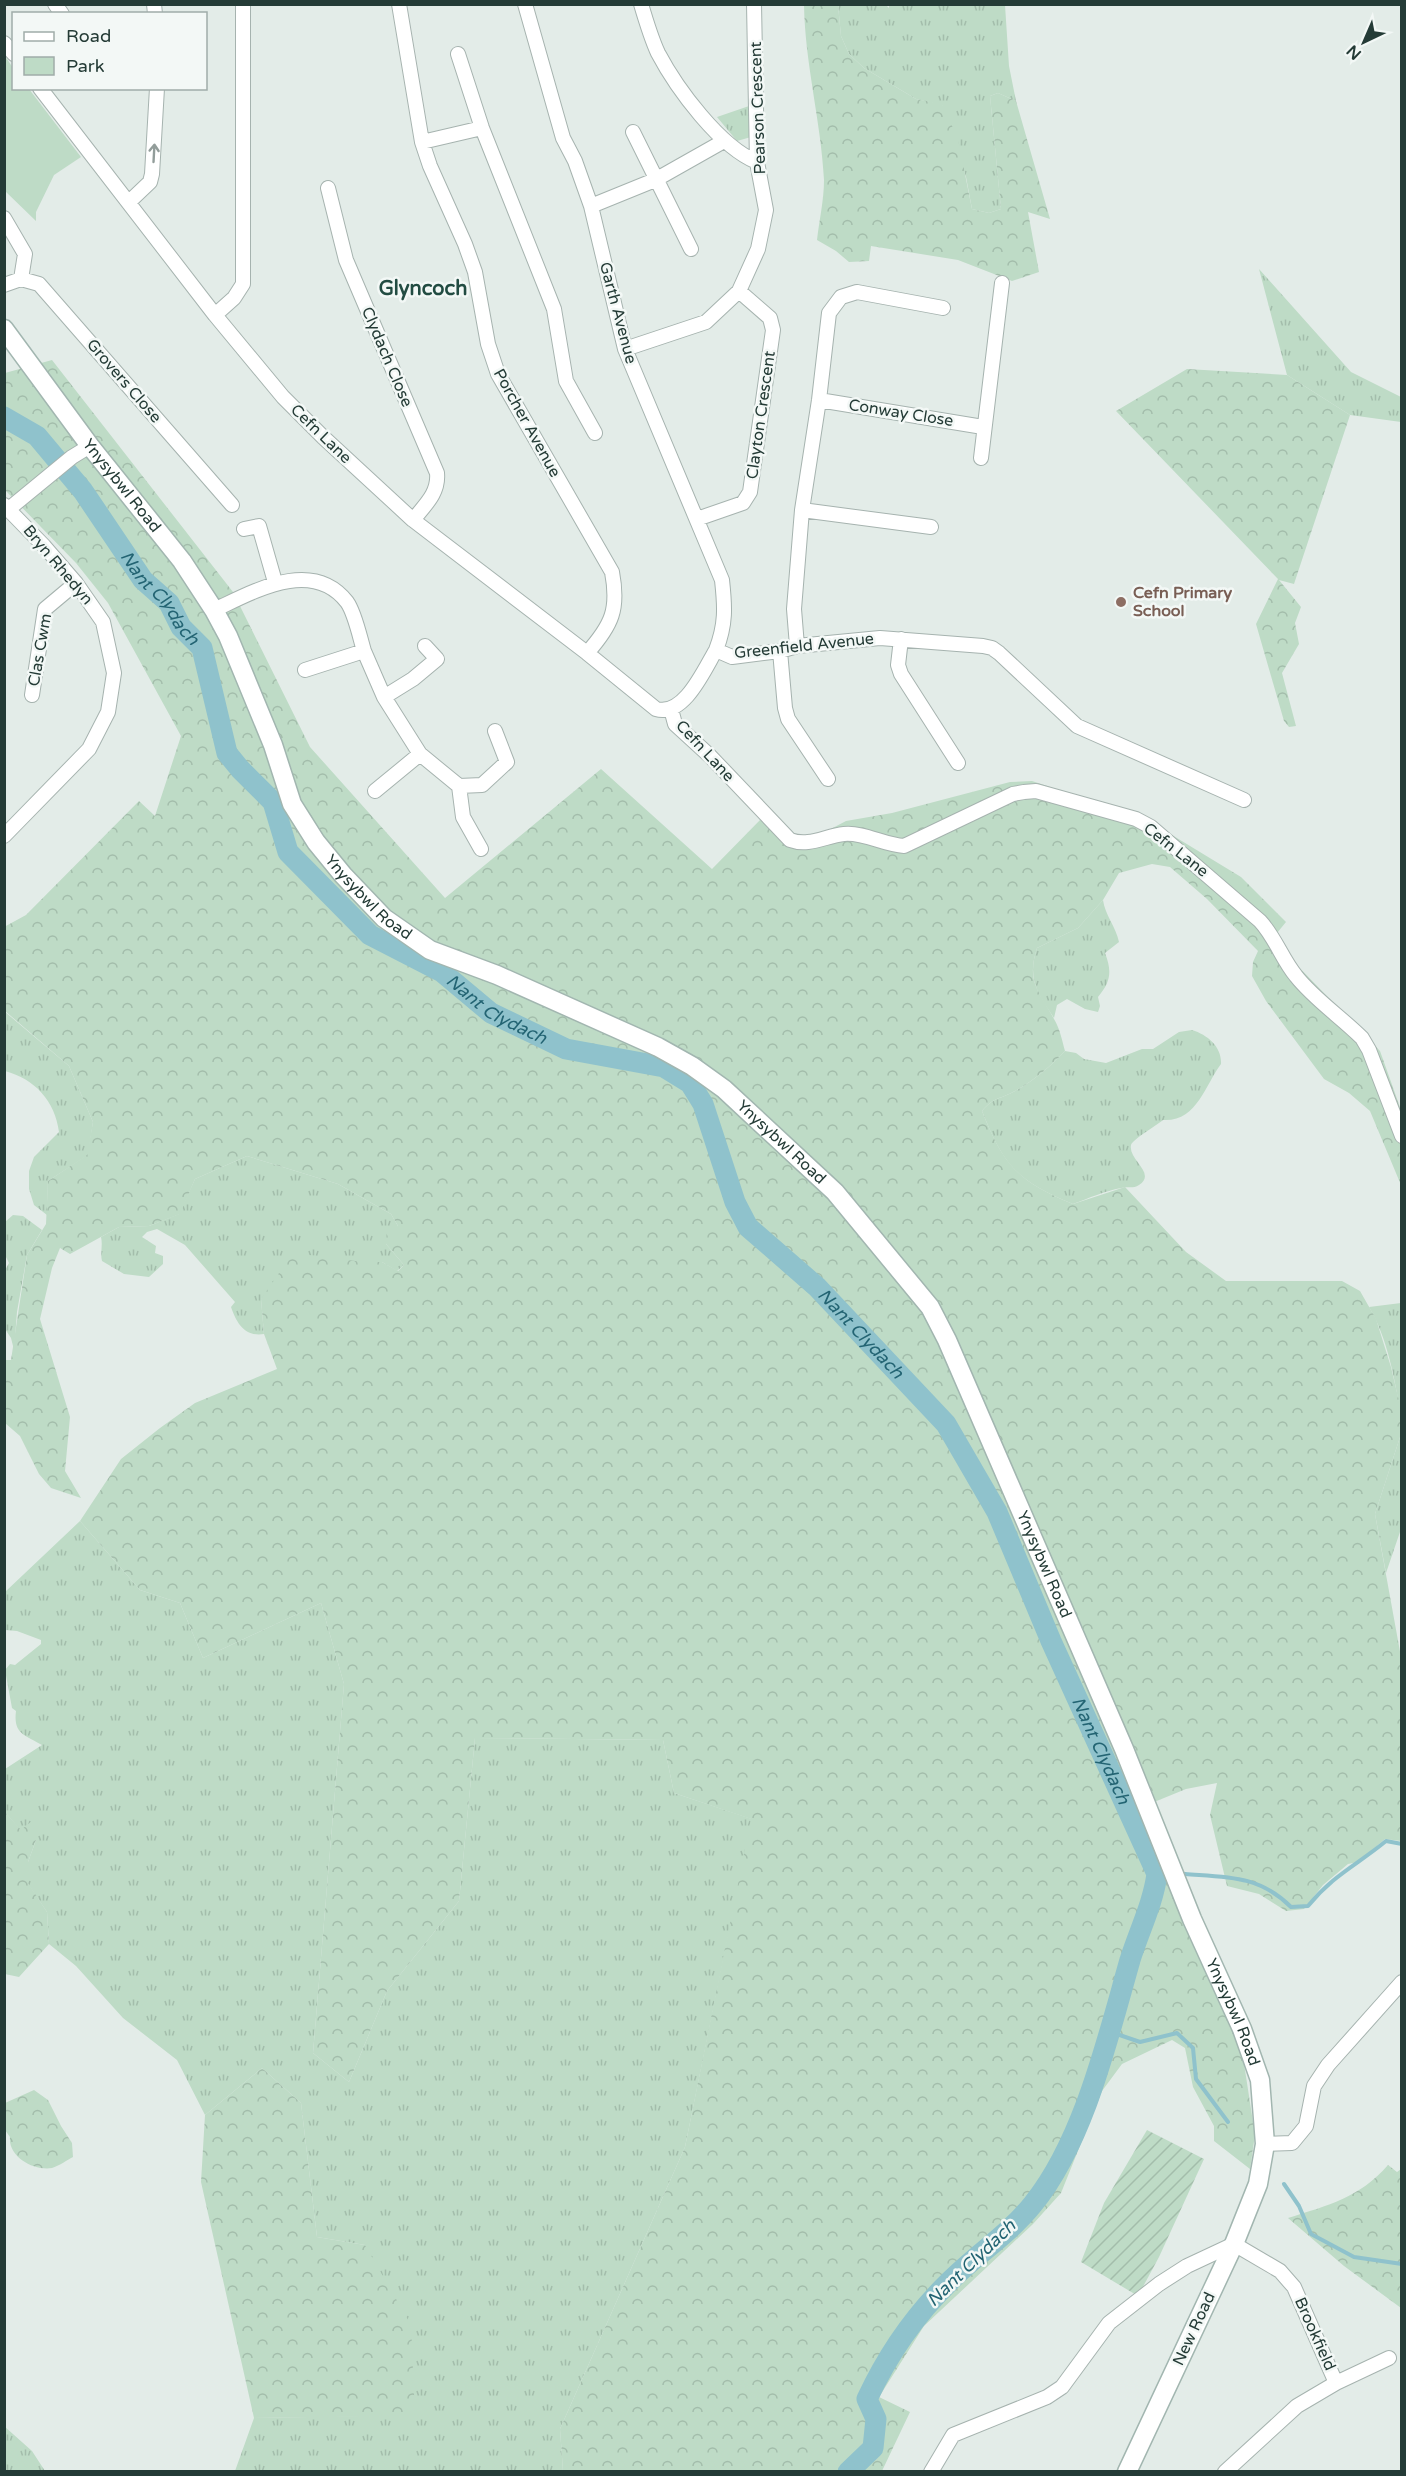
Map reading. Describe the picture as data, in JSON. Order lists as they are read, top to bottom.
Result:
{
  "streets": {
    "main road": ["Ynysybwl Road", "New Road"],
    "street": [
      "Pearson Crescent",
      "Garth Avenue",
      "Clydach Close",
      "Grovers Close",
      "Conway Close",
      "Clayton Crescent",
      "Porcher Avenue",
      "Cefn Lane",
      "Bryn Rhedyn",
      "Greenfield Avenue",
      "Clas Cwm",
      "Brookfield"
    ]
  },
  "crossings": [
    ["Pearson Crescent", "Garth Avenue"],
    ["Pearson Crescent", "Clayton Crescent"],
    ["Garth Avenue", "Clayton Crescent"],
    ["Garth Avenue", "Greenfield Avenue"],
    ["Clydach Close", "Cefn Lane"],
    ["Porcher Avenue", "Cefn Lane"],
    ["Cefn Lane", "Greenfield Avenue"],
    ["Ynysybwl Road", "New Road"],
    ["Bryn Rhedyn", "Clas Cwm"],
    ["New Road", "Brookfield"]
  ],
  "districts": ["Glyncoch"],
  "water": ["Nant Clydach"],
  "places": ["Cefn Primary School"],
  "legend": ["Road", "Park"],
  "north": "bottom left"
}
